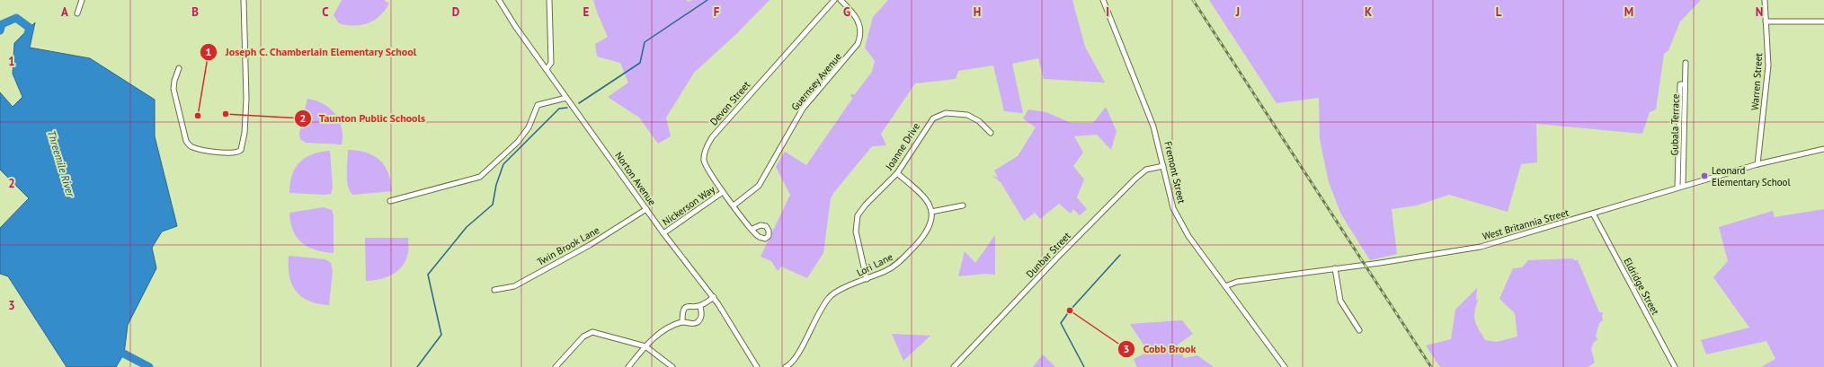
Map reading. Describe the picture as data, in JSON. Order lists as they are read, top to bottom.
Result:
{
  "streets": {
    "street": [
      "Guernsey Avenue",
      "Warren Street",
      "Devon Street",
      "Gubala Terrace",
      "Joanne Drive",
      "Fremont Street",
      "Norton Avenue",
      "Nickerson Way",
      "West Britannia Street",
      "Twin Brook Lane",
      "Dunbar Street",
      "Lori Lane",
      "Eldridge Street"
    ]
  },
  "crossings": [
    ["Guernsey Avenue", "Devon Street"],
    ["Warren Street", "West Britannia Street"],
    ["Devon Street", "Nickerson Way"],
    ["Gubala Terrace", "West Britannia Street"],
    ["Joanne Drive", "Lori Lane"],
    ["Fremont Street", "West Britannia Street"],
    ["Fremont Street", "Dunbar Street"],
    ["Norton Avenue", "Nickerson Way"],
    ["Norton Avenue", "Twin Brook Lane"],
    ["West Britannia Street", "Eldridge Street"]
  ],
  "water": ["Threemile River"],
  "places": [
    "Taunton Public Schools",
    "Joseph C. Chamberlain Elementary School",
    "Leonard Elementary School",
    "Cobb Brook"
  ],
  "grid": {
    "columns": [
      "A",
      "B",
      "C",
      "D",
      "E",
      "F",
      "G",
      "H",
      "I",
      "J",
      "K",
      "L",
      "M",
      "N"
    ],
    "rows": ["1", "2", "3"]
  }
}
